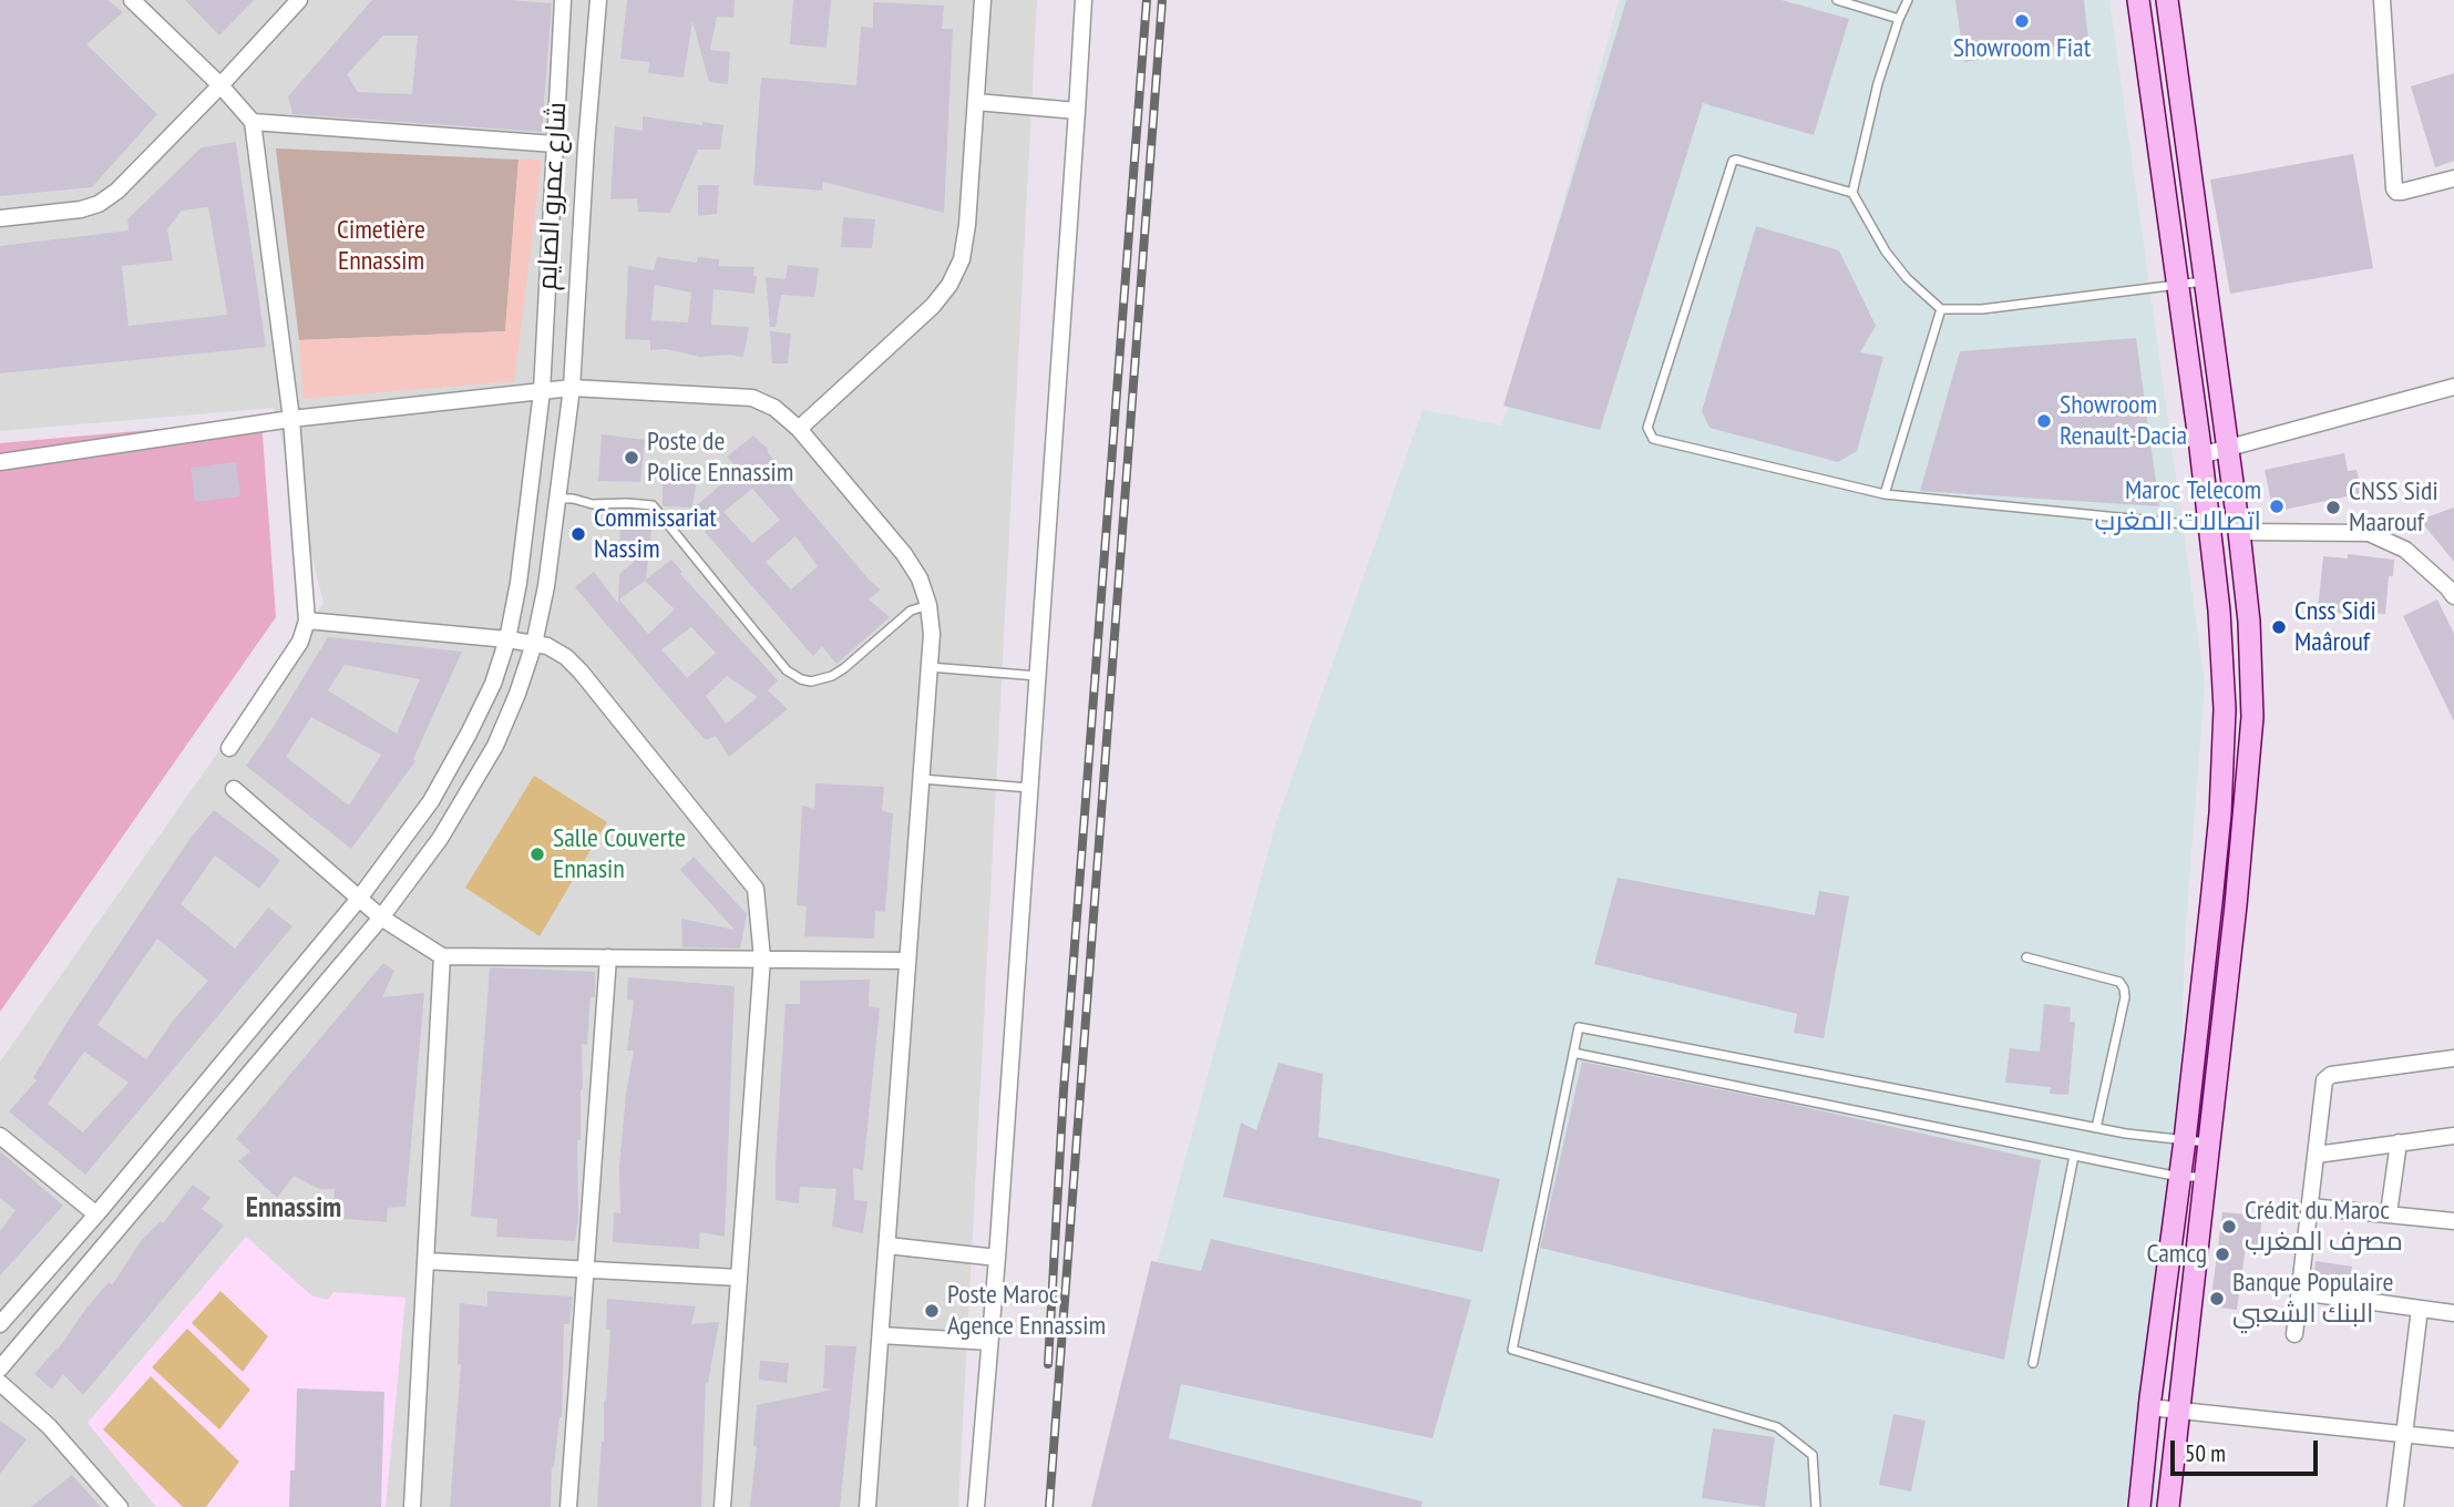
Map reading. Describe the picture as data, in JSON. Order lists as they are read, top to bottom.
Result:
{
  "streets": {
    "street": ["شارع عمرو الصايم"]
  },
  "districts": ["Ennassim"],
  "parks": ["Cimetière Ennassim"],
  "places": [
    "Showroom Fiat",
    "Showroom Renault-Dacia",
    "Poste de Police Ennassim",
    "Maroc Telecom اتصالات المغرب",
    "CNSS Sidi Maarouf",
    "Commissariat Nassim",
    "Cnss Sidi Maârouf",
    "Salle Couverte Ennasin",
    "Crédit du Maroc مصرف المغرب",
    "Camcg",
    "Banque Populaire البنك الشعبي",
    "Poste Maroc Agence Ennassim"
  ],
  "scale_bar": "50 m"
}
